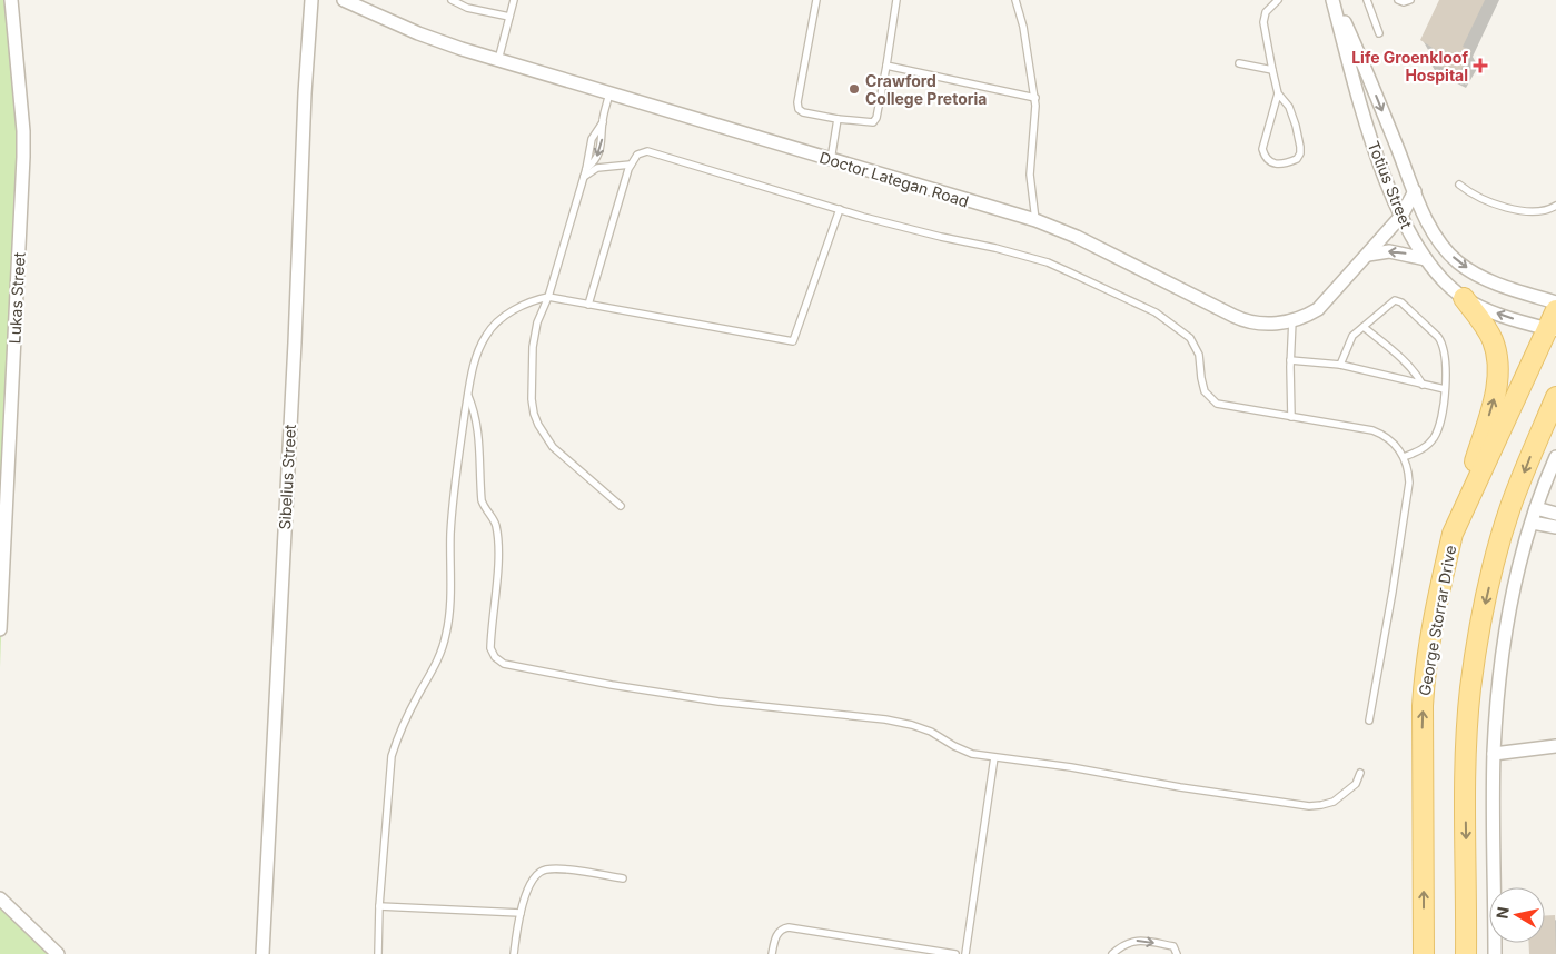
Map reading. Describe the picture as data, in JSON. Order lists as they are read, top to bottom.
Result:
{
  "streets": {
    "main road": ["George Storrar Drive"],
    "street": [
      "Doctor Lategan Road",
      "Totius Street",
      "Lukas Street",
      "Sibelius Street"
    ]
  },
  "crossings": [
    ["Doctor Lategan Road", "Totius Street"],
    ["Totius Street", "George Storrar Drive"]
  ],
  "places": {
    "health": ["Life Groenkloof Hospital"],
    "other": ["Crawford College Pretoria"]
  },
  "north": "left"
}
